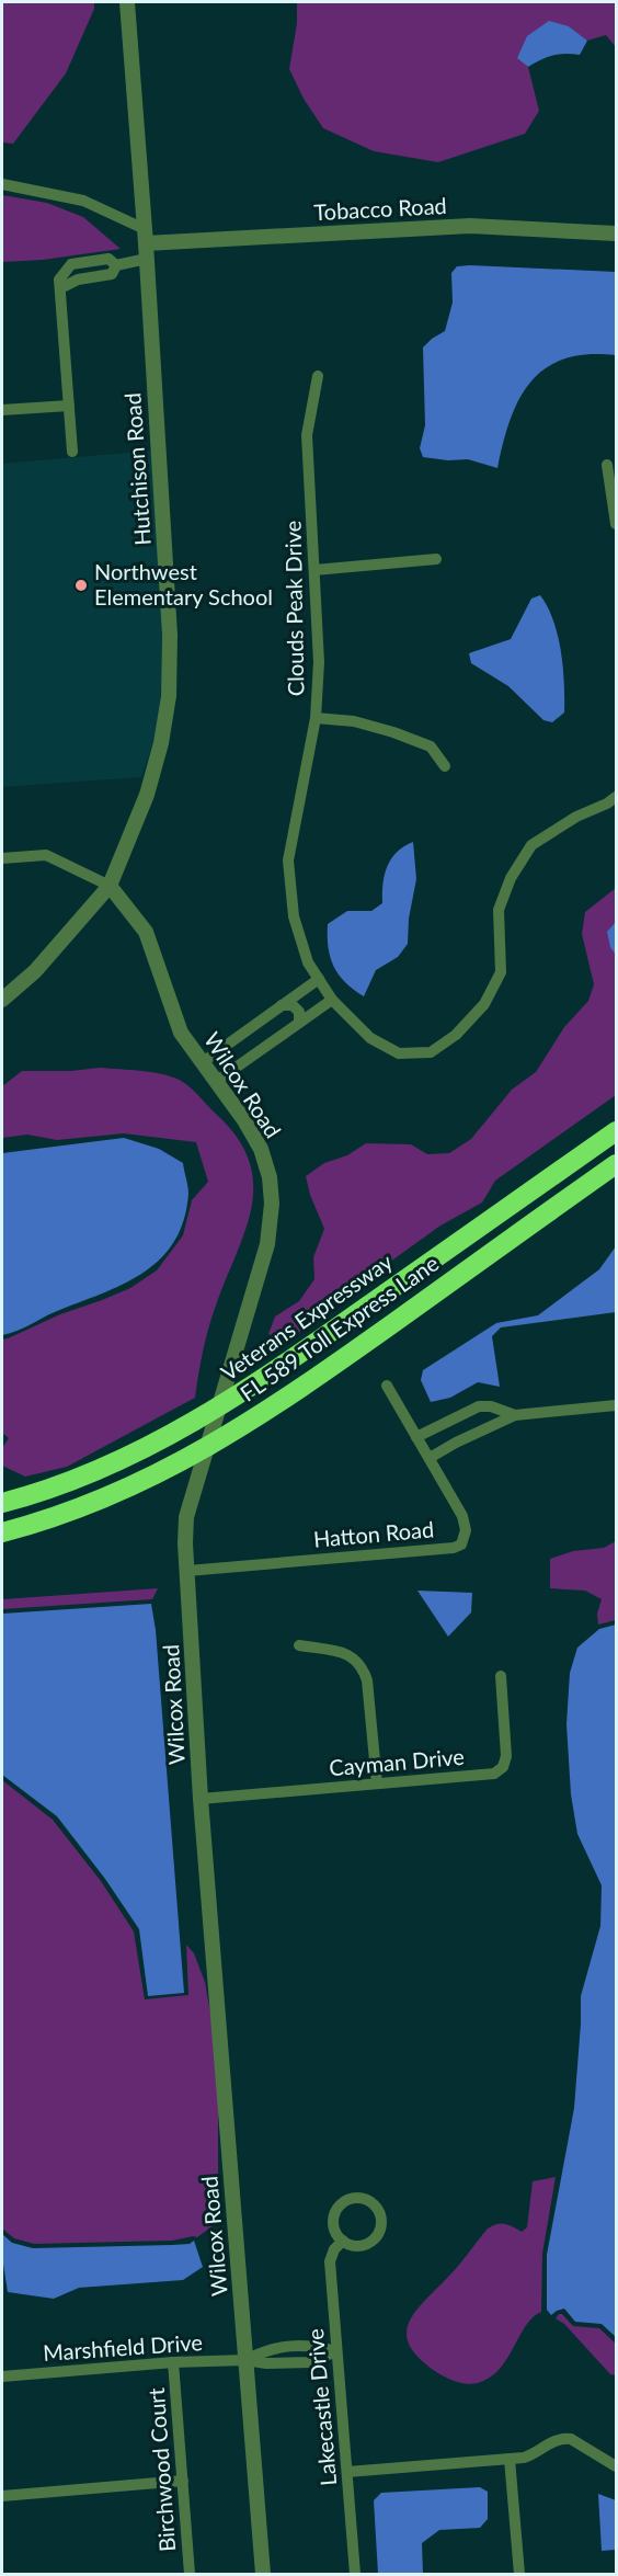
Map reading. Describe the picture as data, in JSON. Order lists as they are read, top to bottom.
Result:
{
  "streets": {
    "highway": ["Veterans Expressway", "FL 589 Toll Express Lane"],
    "street": [
      "Tobacco Road",
      "Hutchison Road",
      "Clouds Peak Drive",
      "Wilcox Road",
      "Hatton Road",
      "Cayman Drive",
      "Marshfield Drive",
      "Lakecastle Drive",
      "Birchwood Court"
    ]
  },
  "crossings": [
    ["Tobacco Road", "Hutchison Road"],
    ["Hutchison Road", "Wilcox Road"],
    ["Wilcox Road", "Hatton Road"],
    ["Wilcox Road", "Cayman Drive"],
    ["Wilcox Road", "Marshfield Drive"],
    ["Marshfield Drive", "Lakecastle Drive"],
    ["Marshfield Drive", "Birchwood Court"]
  ],
  "places": ["Northwest Elementary School"]
}
